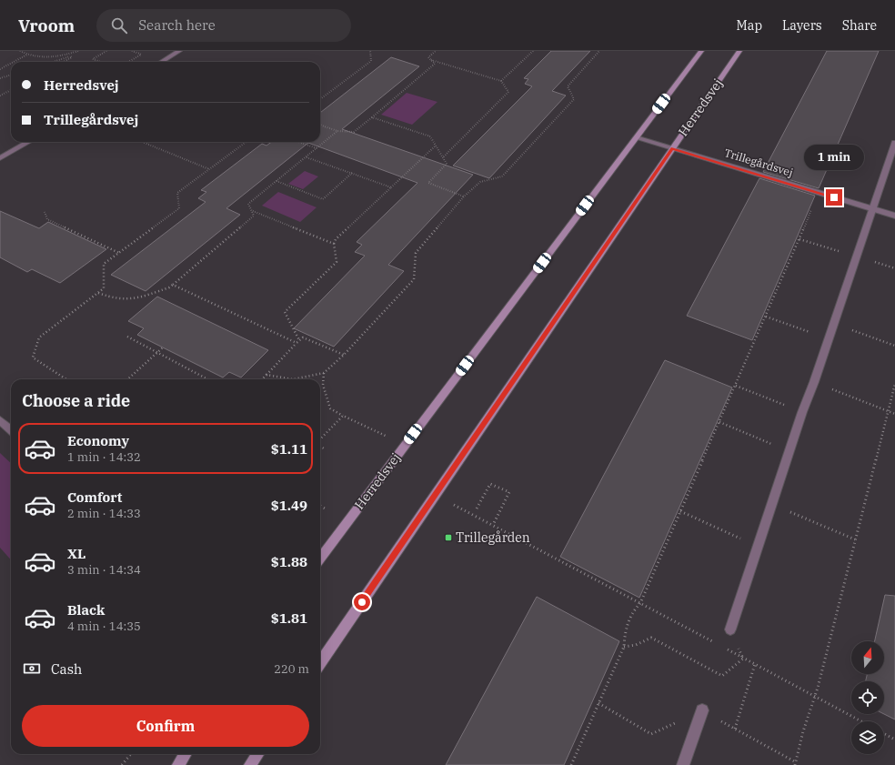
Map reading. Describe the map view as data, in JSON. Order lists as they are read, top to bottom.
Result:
{
  "streets": {
    "street": ["Herredsvej", "Trillegårdsvej"]
  },
  "crossings": [
    ["Herredsvej", "Trillegårdsvej"]
  ],
  "places": {
    "transit": ["Trillegården"]
  },
  "north": "top",
  "page": {
    "header": "Vroom",
    "search": "Search here",
    "nav": ["Map", "Layers", "Share"],
    "banner": ["Herredsvej", "Trillegårdsvej"],
    "bubble": "1 min",
    "heading": "Choose a ride",
    "list": [
      {
        "name": "Economy",
        "note": "1 min · 14:32",
        "value": "$1.11"
      },
      {
        "name": "Comfort",
        "note": "2 min · 14:33",
        "value": "$1.49"
      },
      {
        "name": "XL",
        "note": "3 min · 14:34",
        "value": "$1.88"
      },
      {
        "name": "Black",
        "note": "4 min · 14:35",
        "value": "$1.81"
      }
    ],
    "pay": ["Cash", "220 m"],
    "buttons": "Confirm"
  }
}
